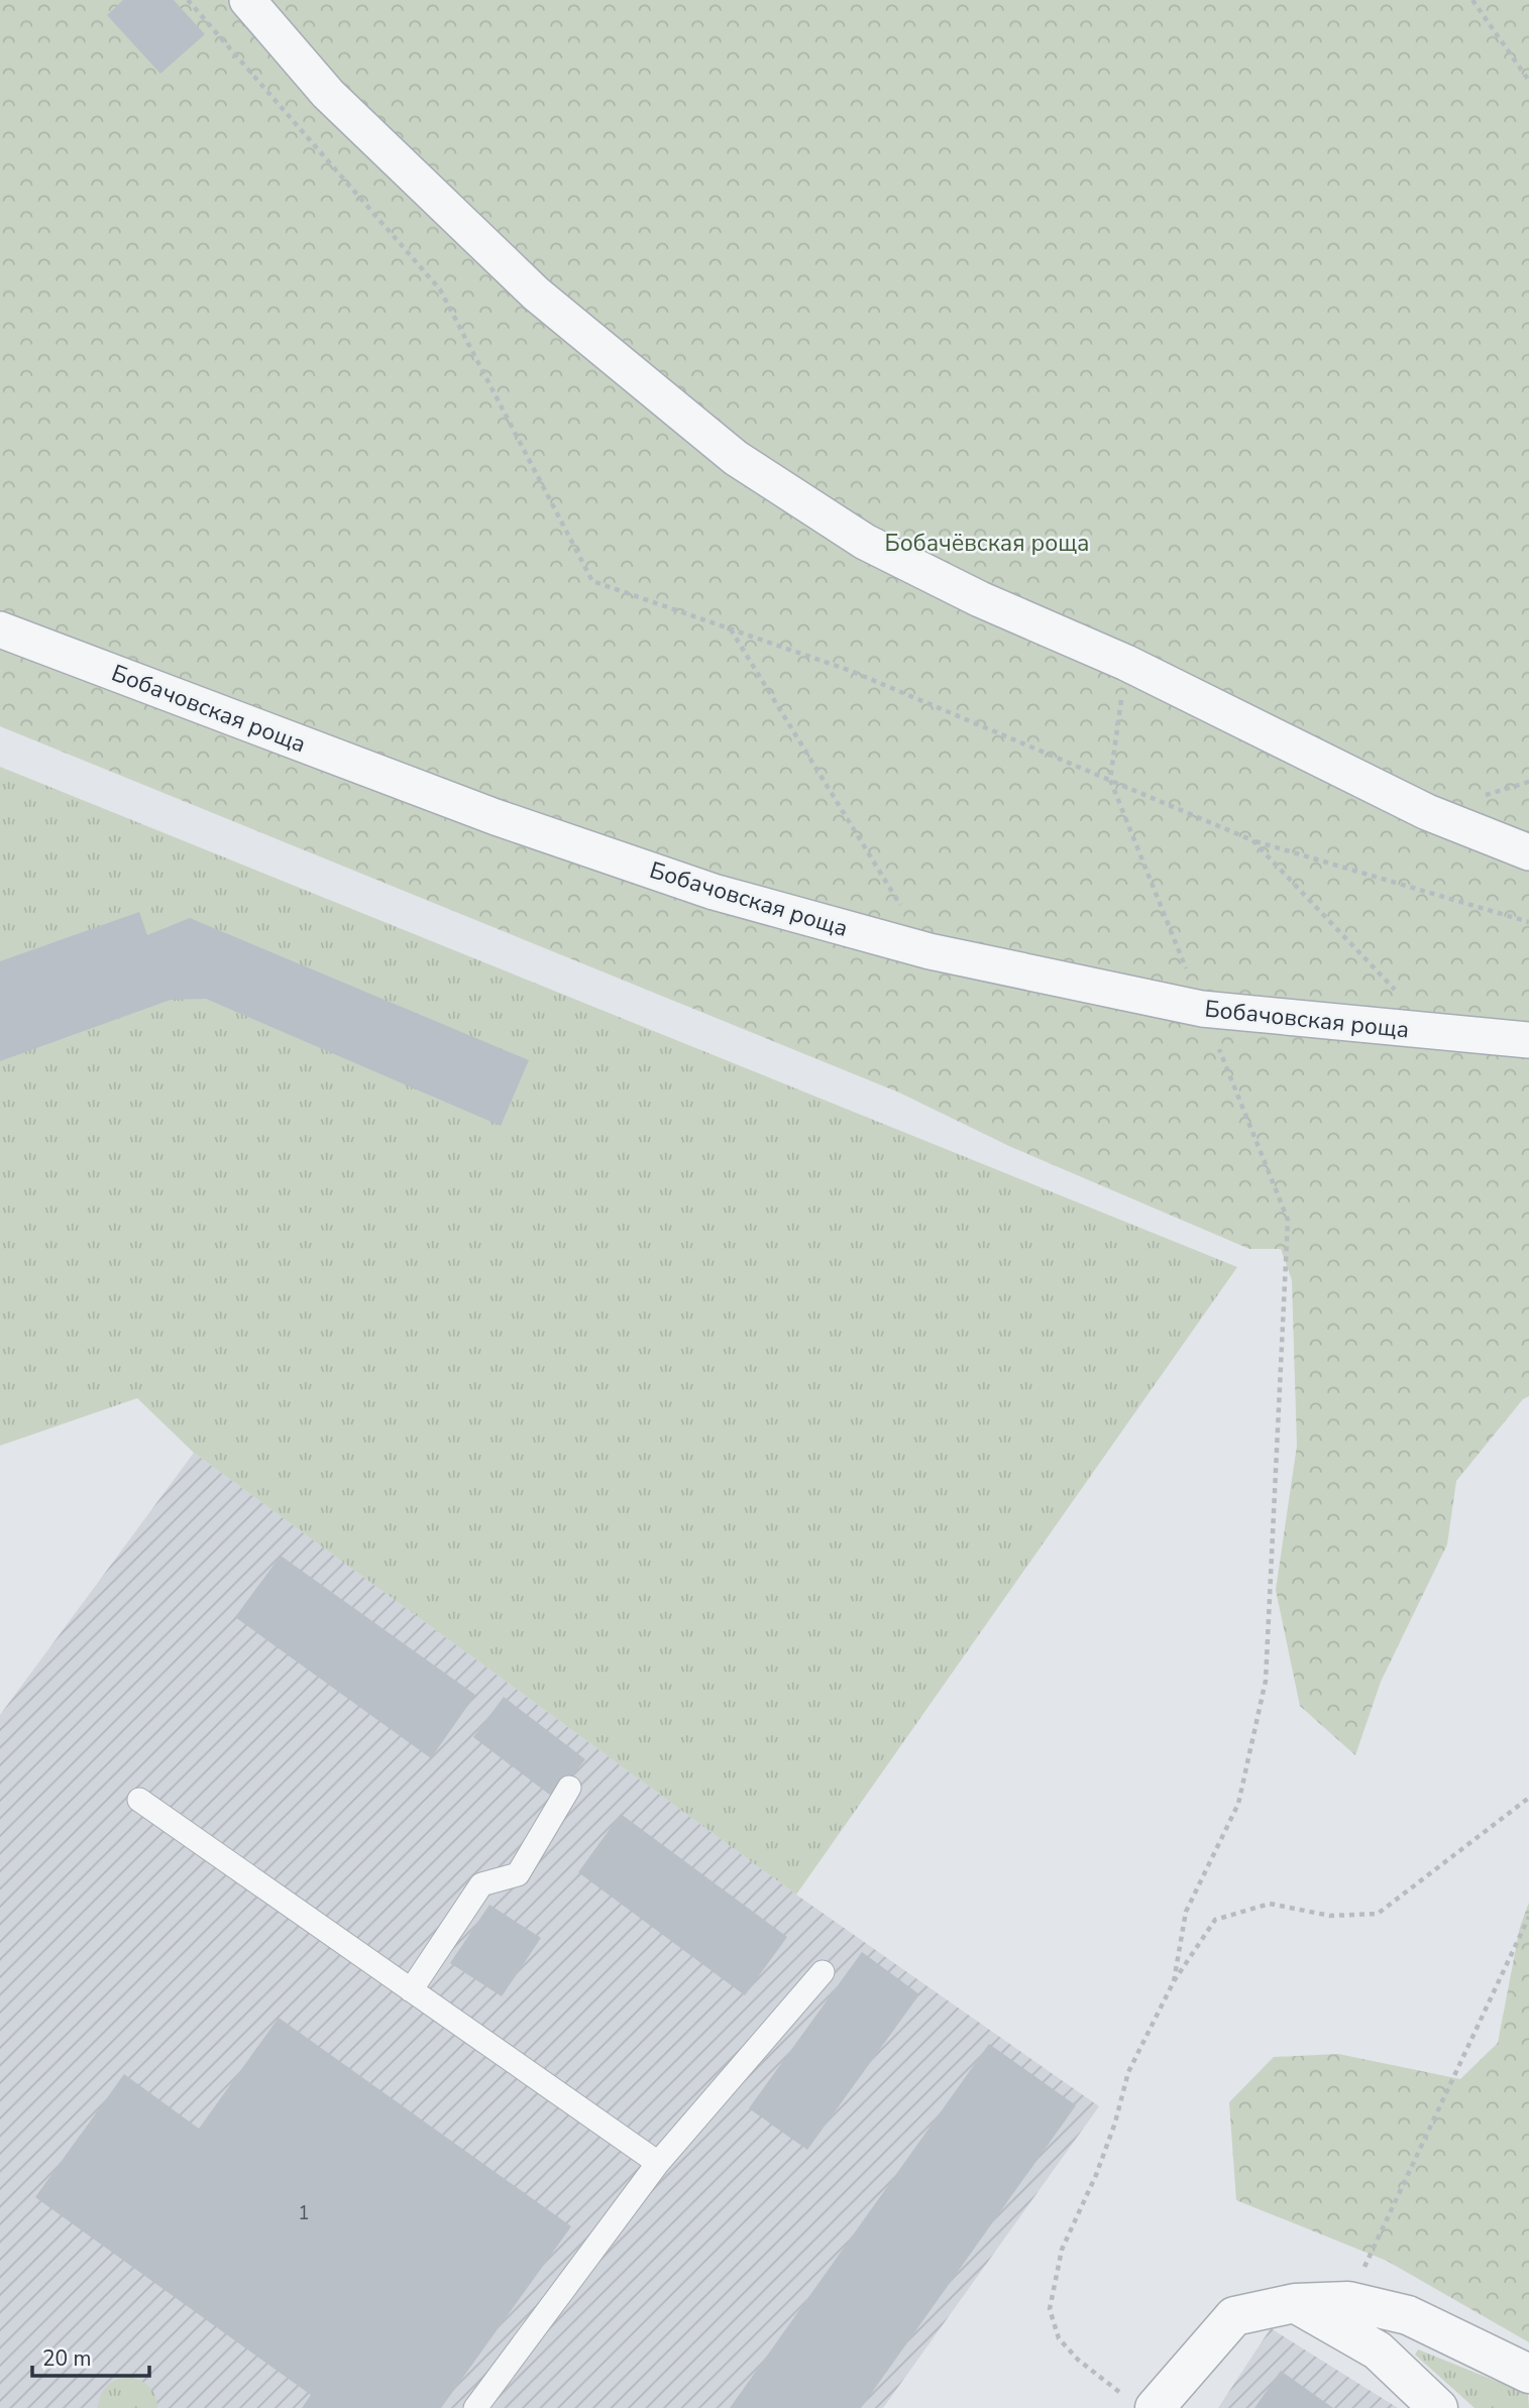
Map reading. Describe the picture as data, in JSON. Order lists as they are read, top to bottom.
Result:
{
  "streets": {
    "street": ["Бобачовская роща"]
  },
  "parks": ["Бобачёвская роща"],
  "house_numbers": ["1"],
  "scale_bar": "20 m"
}
